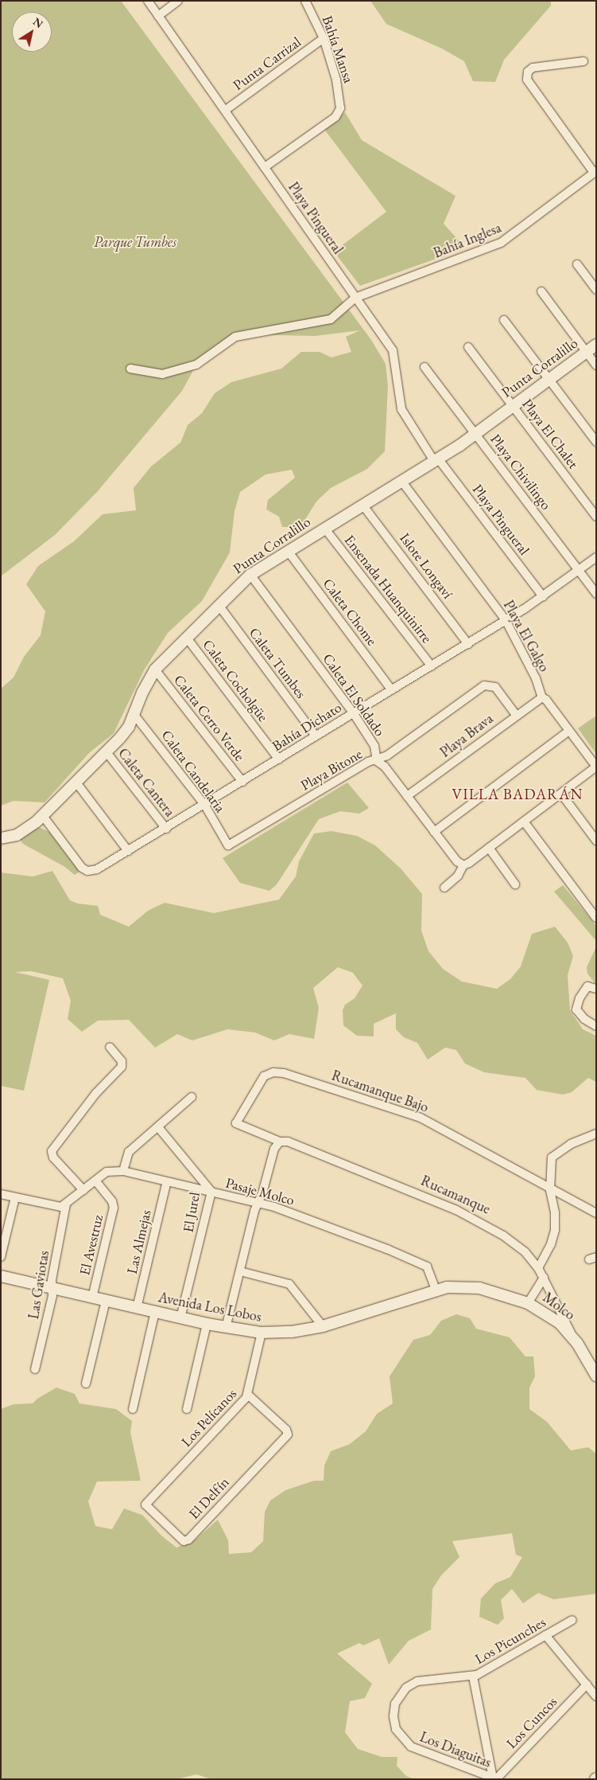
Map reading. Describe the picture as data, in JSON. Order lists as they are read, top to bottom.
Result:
{
  "streets": {
    "street": [
      "Bahía Mansa",
      "Punta Carrizal",
      "Playa Pingueral",
      "Bahía Inglesa",
      "Punta Corralillo",
      "Playa El Chalet",
      "Playa Chivilingo",
      "Islote Longaví",
      "Ensenada Huanquinirre",
      "Caleta Chome",
      "Playa El Galgo",
      "Caleta Tumbes",
      "Caleta Cocholgüe",
      "Caleta El Soldado",
      "Caleta Cerro Verde",
      "Bahía Dichato",
      "Playa Brava",
      "Playa Bitone",
      "Caleta Candelaria",
      "Caleta Cantera",
      "Rucamanque Bajo",
      "Pasaje Molco",
      "Rucamanque",
      "El Jurel",
      "Las Almejas",
      "El Avestruz",
      "Las Gaviotas",
      "Molco",
      "Avenida Los Lobos",
      "Los Pelícanos",
      "El Delfín",
      "Los Picunches",
      "Los Cuncos",
      "Los Diaguitas"
    ]
  },
  "crossings": [
    ["Bahía Mansa", "Punta Carrizal"],
    ["Bahía Mansa", "Playa Pingueral"],
    ["Punta Carrizal", "Playa Pingueral"],
    ["Playa Pingueral", "Bahía Inglesa"],
    ["Playa Pingueral", "Punta Corralillo"],
    ["Playa Pingueral", "Bahía Dichato"],
    ["Punta Corralillo", "Playa El Chalet"],
    ["Punta Corralillo", "Playa Chivilingo"],
    ["Punta Corralillo", "Islote Longaví"],
    ["Punta Corralillo", "Ensenada Huanquinirre"],
    ["Punta Corralillo", "Caleta Chome"],
    ["Punta Corralillo", "Playa El Galgo"],
    ["Punta Corralillo", "Caleta Tumbes"],
    ["Punta Corralillo", "Caleta Cocholgüe"],
    ["Punta Corralillo", "Caleta El Soldado"],
    ["Punta Corralillo", "Caleta Cerro Verde"],
    ["Punta Corralillo", "Bahía Dichato"],
    ["Punta Corralillo", "Caleta Candelaria"],
    ["Punta Corralillo", "Caleta Cantera"],
    ["Playa Chivilingo", "Bahía Dichato"],
    ["Islote Longaví", "Bahía Dichato"],
    ["Ensenada Huanquinirre", "Bahía Dichato"],
    ["Caleta Chome", "Bahía Dichato"],
    ["Playa El Galgo", "Bahía Dichato"],
    ["Playa El Galgo", "Playa Brava"],
    ["Caleta Tumbes", "Bahía Dichato"],
    ["Caleta Cocholgüe", "Bahía Dichato"],
    ["Caleta El Soldado", "Bahía Dichato"],
    ["Caleta El Soldado", "Playa Bitone"],
    ["Caleta Cerro Verde", "Bahía Dichato"],
    ["Bahía Dichato", "Caleta Candelaria"],
    ["Bahía Dichato", "Caleta Cantera"],
    ["Playa Brava", "Playa Bitone"],
    ["Playa Bitone", "Caleta Candelaria"],
    ["Rucamanque Bajo", "Rucamanque"],
    ["Pasaje Molco", "El Jurel"],
    ["Pasaje Molco", "Las Almejas"],
    ["Pasaje Molco", "El Avestruz"],
    ["Pasaje Molco", "Las Gaviotas"],
    ["Pasaje Molco", "Avenida Los Lobos"],
    ["Rucamanque", "Molco"],
    ["El Jurel", "Avenida Los Lobos"],
    ["Las Almejas", "Avenida Los Lobos"],
    ["El Avestruz", "Avenida Los Lobos"],
    ["Las Gaviotas", "Avenida Los Lobos"],
    ["Molco", "Avenida Los Lobos"],
    ["Avenida Los Lobos", "Los Pelícanos"],
    ["Los Pelícanos", "El Delfín"],
    ["Los Picunches", "Los Diaguitas"],
    ["Los Cuncos", "Los Diaguitas"]
  ],
  "districts": ["VILLA BADARÁN"],
  "parks": ["Parque Tumbes"],
  "north": "top right"
}
